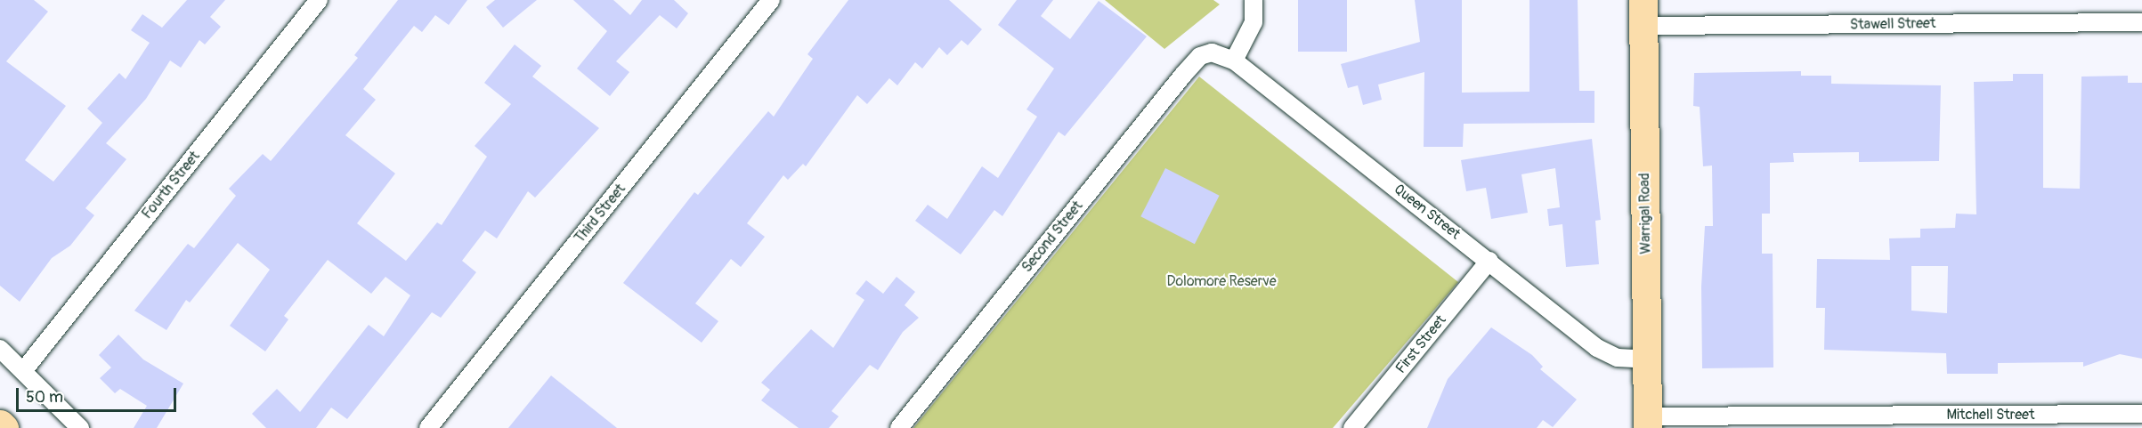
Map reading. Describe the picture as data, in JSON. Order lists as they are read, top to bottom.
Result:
{
  "streets": {
    "main road": ["Warrigal Road"],
    "street": [
      "Stawell Street",
      "Fourth Street",
      "Queen Street",
      "Third Street",
      "Second Street",
      "First Street",
      "Mitchell Street"
    ]
  },
  "crossings": [
    ["Stawell Street", "Warrigal Road"],
    ["Queen Street", "Warrigal Road"],
    ["Queen Street", "Second Street"],
    ["Queen Street", "First Street"],
    ["Warrigal Road", "Mitchell Street"]
  ],
  "parks": ["Dolomore Reserve"],
  "scale_bar": "50 m"
}
